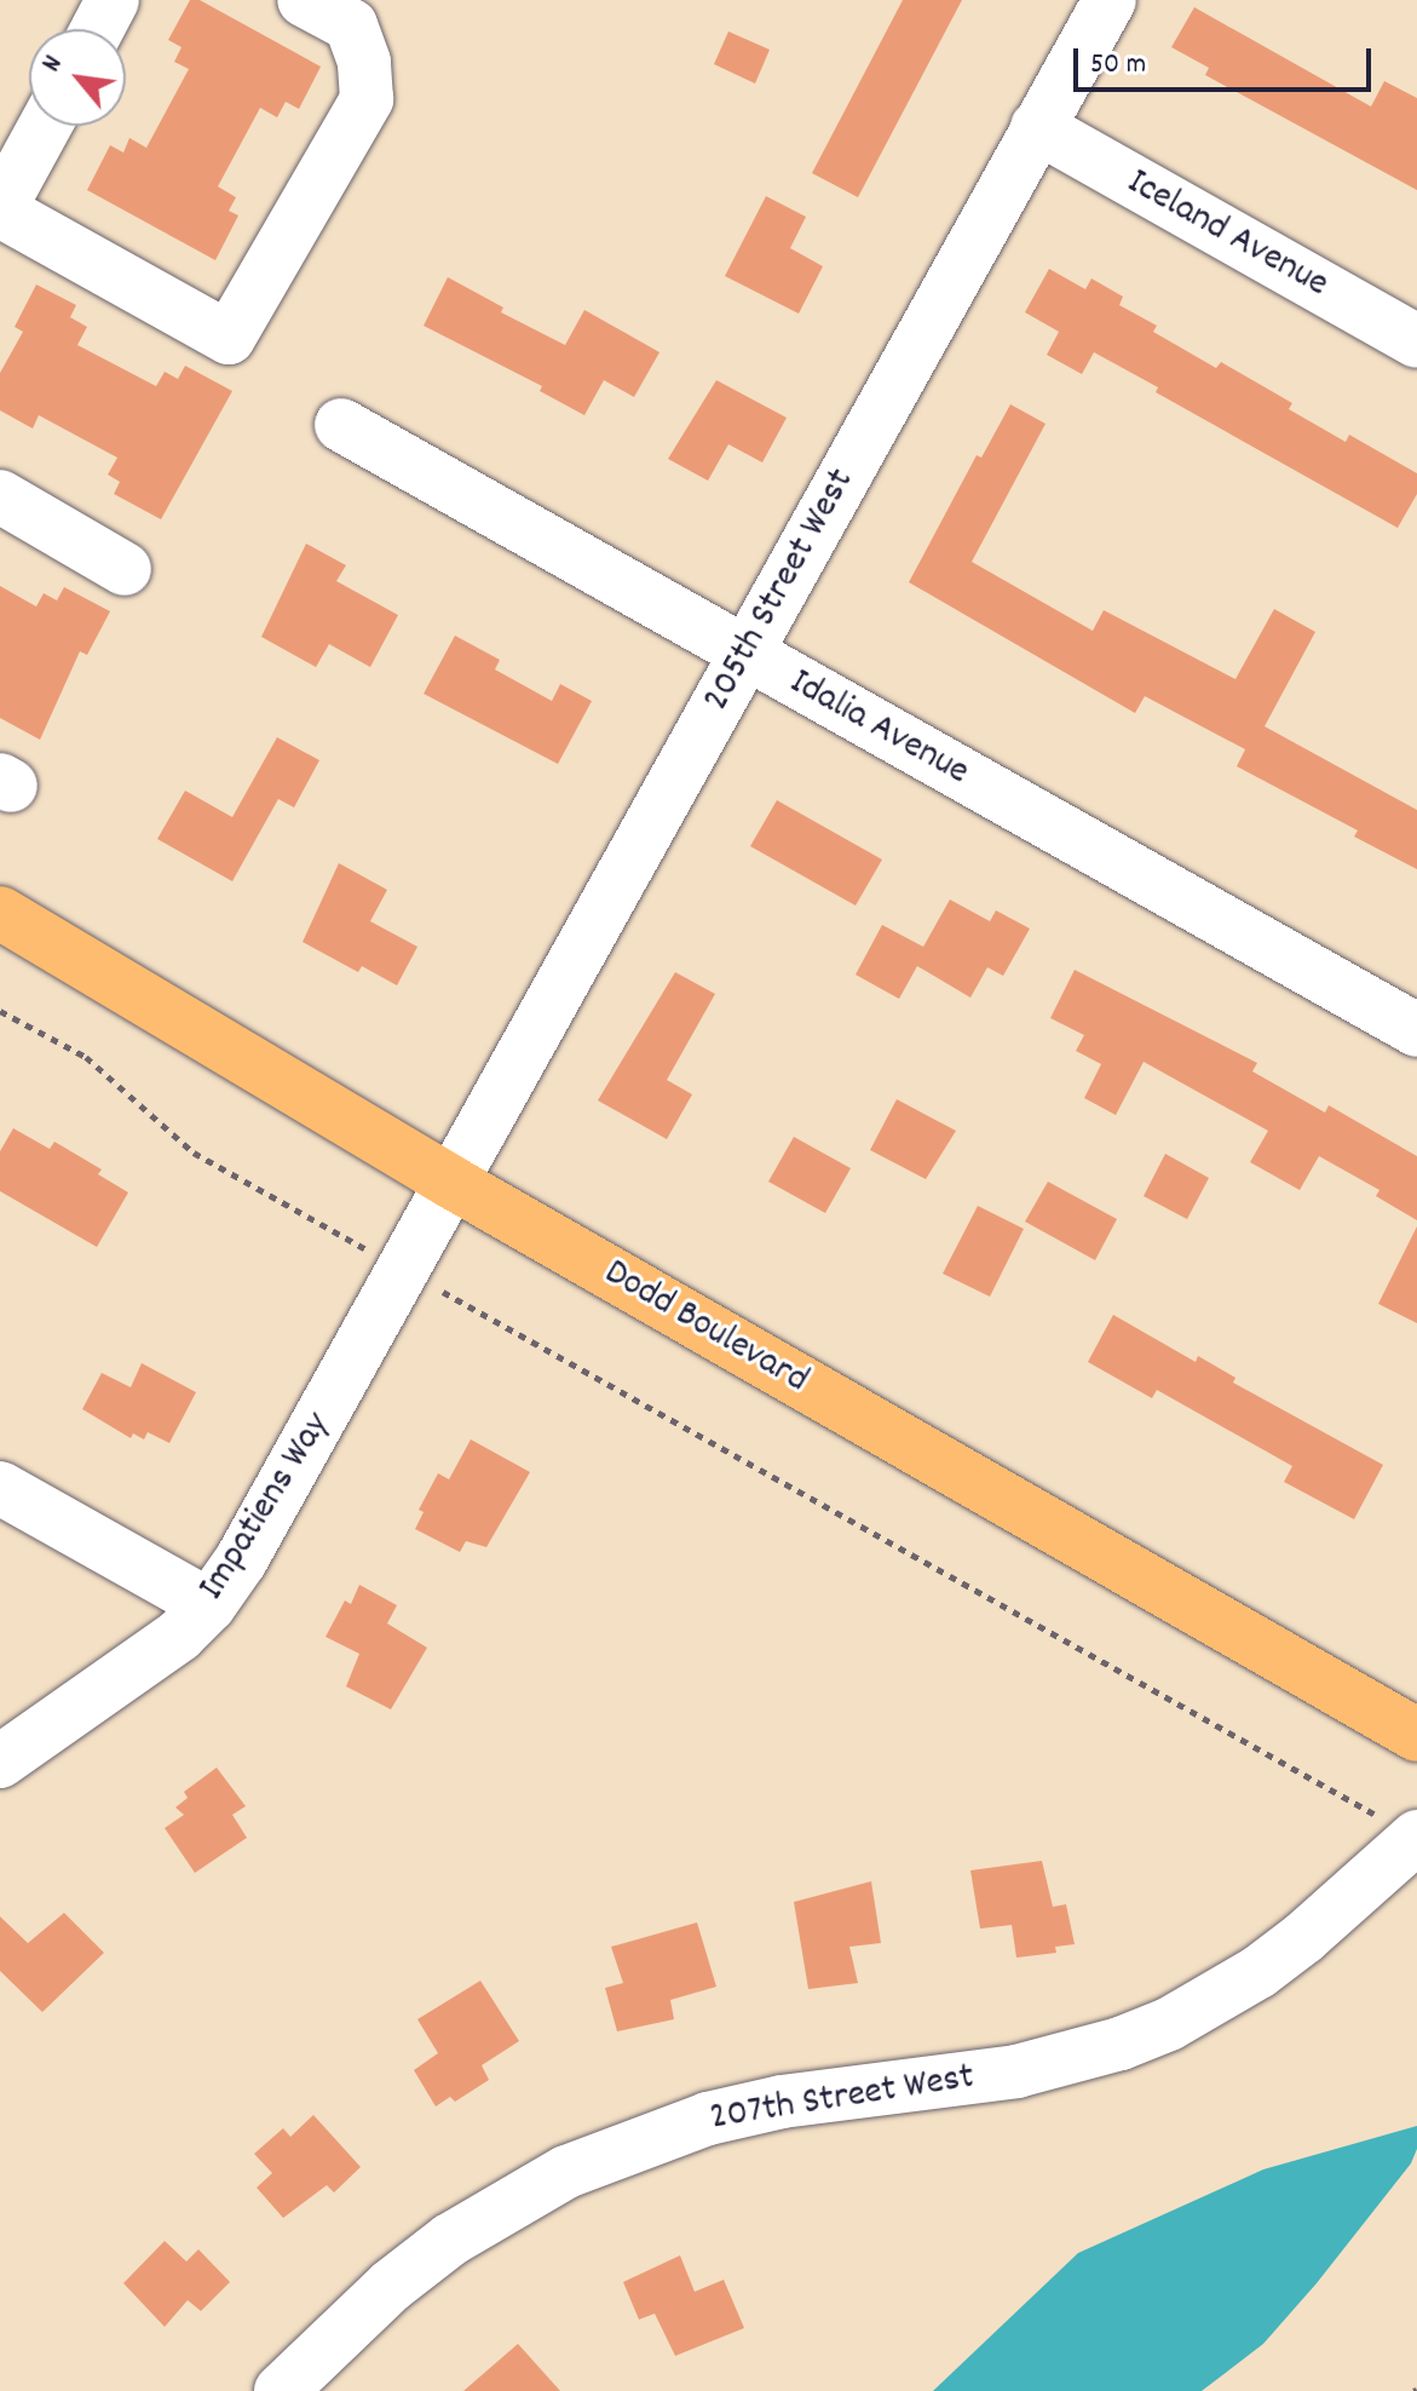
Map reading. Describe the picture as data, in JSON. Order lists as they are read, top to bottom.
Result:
{
  "streets": {
    "main road": ["Dodd Boulevard"],
    "street": [
      "Iceland Avenue",
      "205th Street West",
      "Idalia Avenue",
      "Impatiens Way",
      "207th Street West"
    ]
  },
  "crossings": [
    ["Iceland Avenue", "205th Street West"],
    ["205th Street West", "Idalia Avenue"],
    ["205th Street West", "Dodd Boulevard"],
    ["205th Street West", "Impatiens Way"],
    ["Dodd Boulevard", "Impatiens Way"]
  ],
  "scale_bar": "50 m",
  "north": "top left"
}
